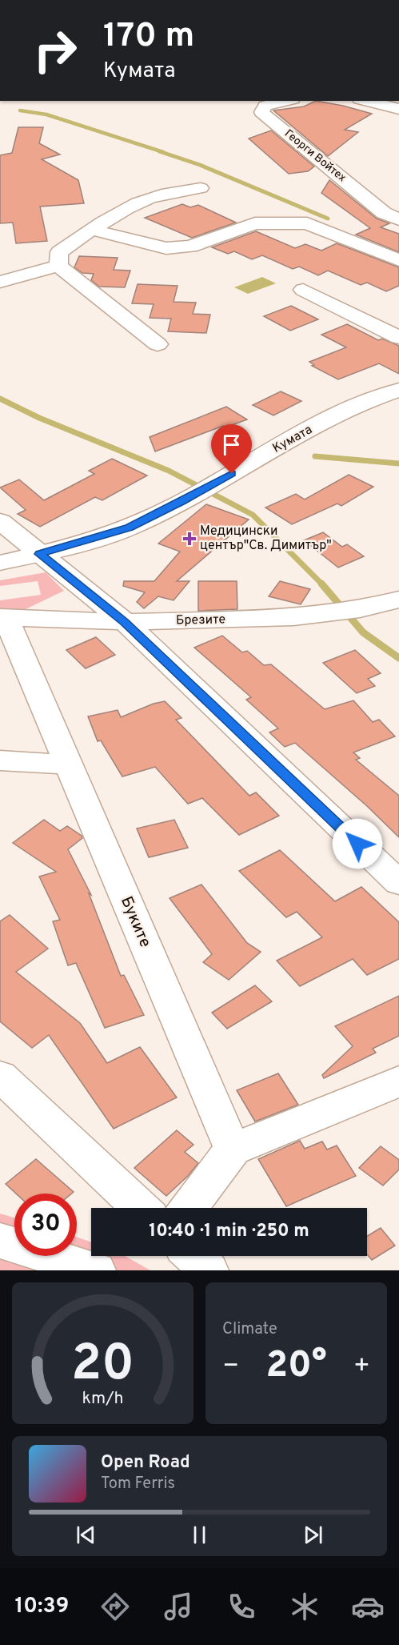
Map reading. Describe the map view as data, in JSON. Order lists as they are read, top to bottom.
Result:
{
  "streets": {
    "street": [
      "Георги Войтех",
      "Кумата",
      "Брезите",
      "Буките"
    ]
  },
  "crossings": [
    ["Брезите", "Буките"]
  ],
  "places": {
    "health": ["Медицински център\"Св. Димитър\""]
  },
  "page": {
    "turn": ["170 m", "Кумата"],
    "limit": "30",
    "trip": "10:40 · 1 min · 250 m",
    "tile": "Climate",
    "heat": ["−", "20°", "+"],
    "song": ["Open Road", "Tom Ferris"],
    "tabs": "10:39",
    "gauge": ["20", "km/h"]
  }
}
